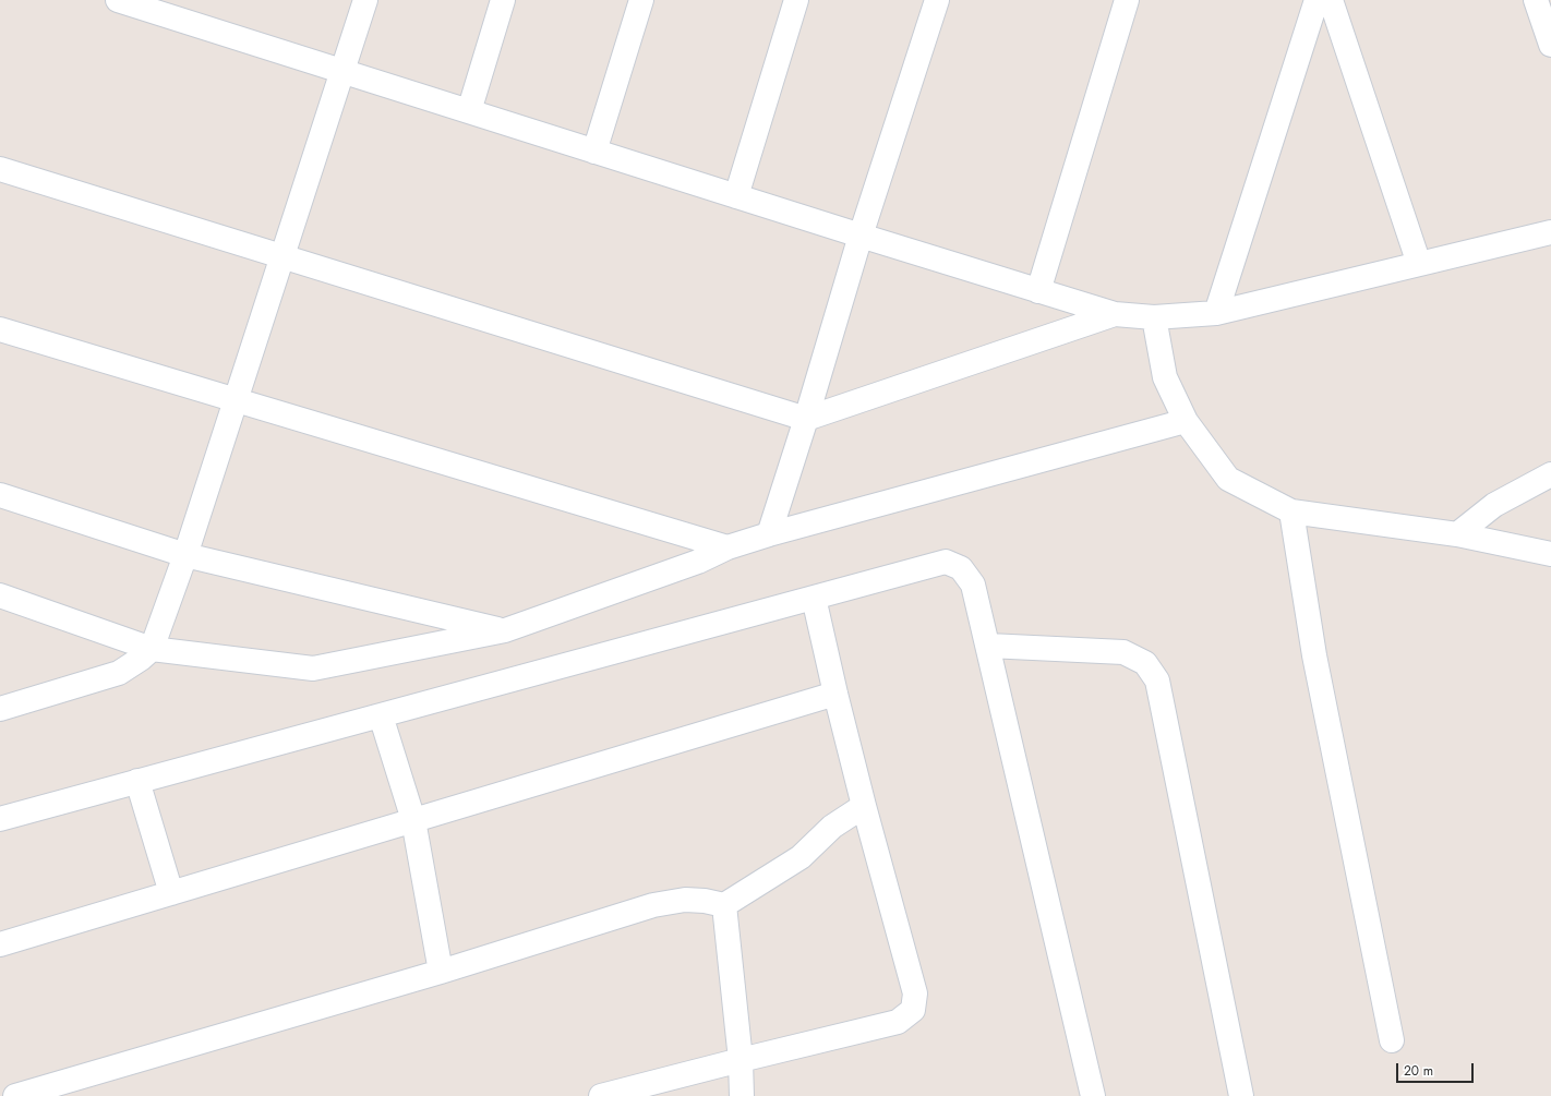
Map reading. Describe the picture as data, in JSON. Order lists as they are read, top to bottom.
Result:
{
  "scale_bar": "20 m"
}
